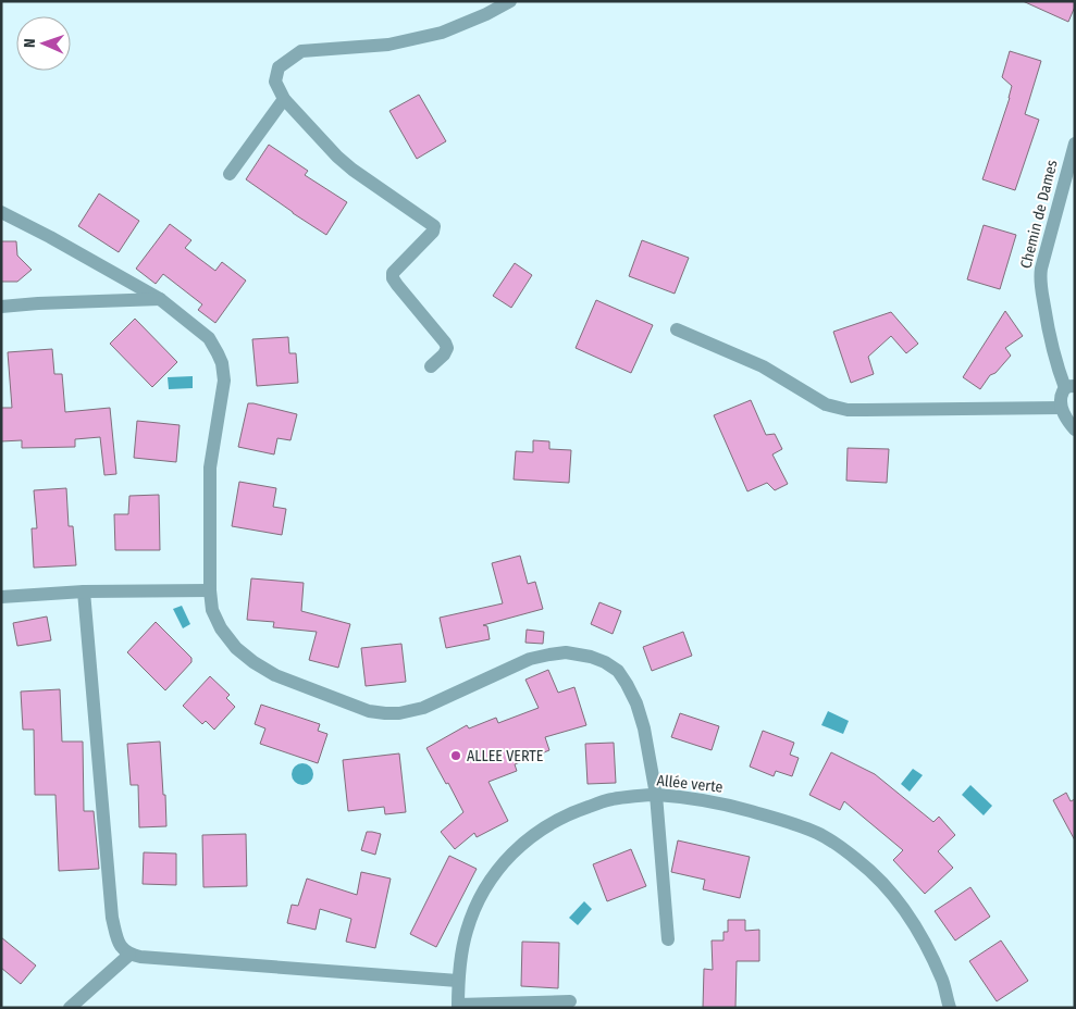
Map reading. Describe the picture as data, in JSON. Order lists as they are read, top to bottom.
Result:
{
  "streets": {
    "street": ["Chemin de Dames", "Allée verte"]
  },
  "places": ["ALLEE VERTE"],
  "north": "left"
}
